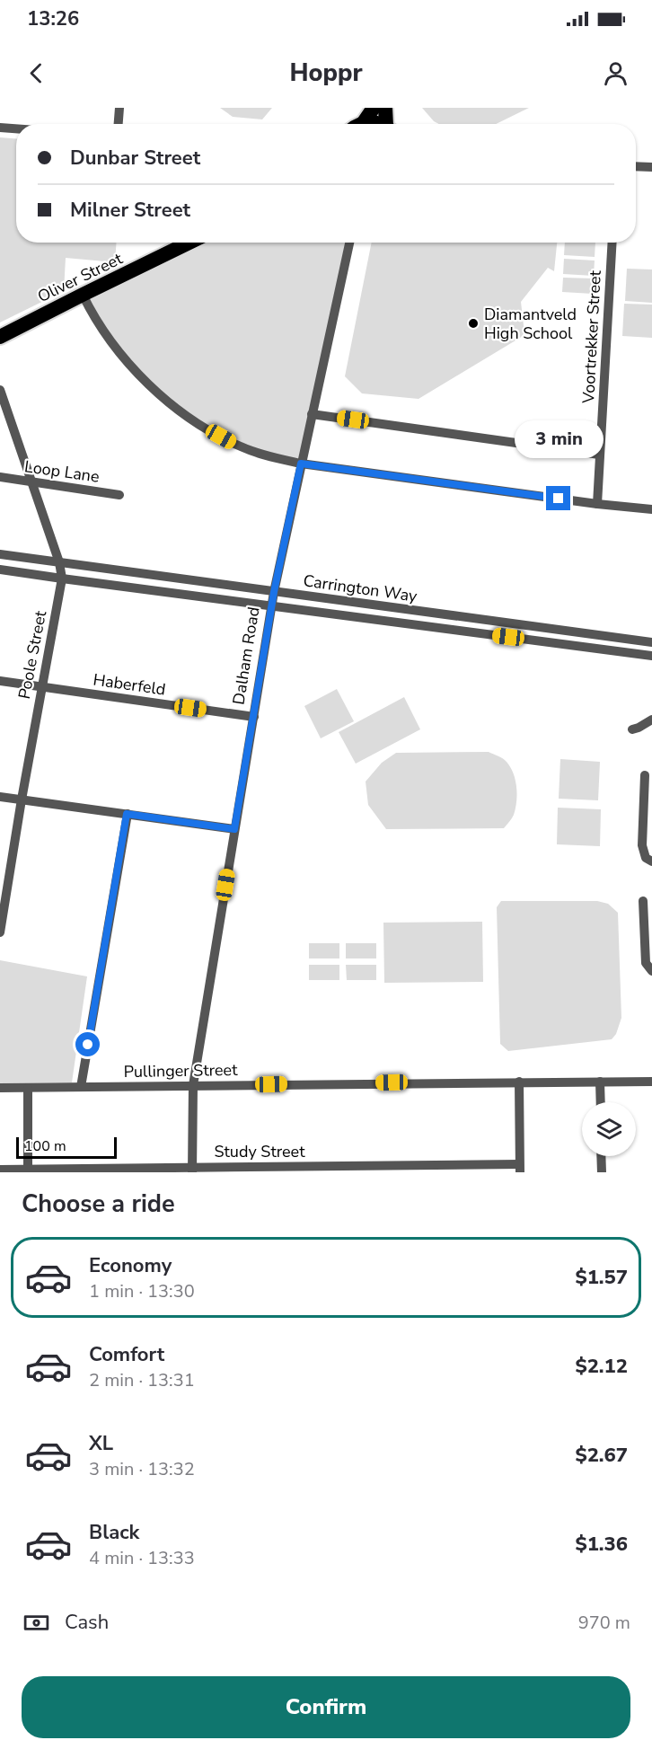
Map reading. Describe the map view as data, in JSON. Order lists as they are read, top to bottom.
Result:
{
  "streets": {
    "highway": ["Oliver Street"],
    "street": [
      "Voortrekker Street",
      "Loop Lane",
      "Carrington Way",
      "Poole Street",
      "Dalham Road",
      "Haberfeld",
      "Pullinger Street",
      "Study Street"
    ]
  },
  "crossings": [
    ["Loop Lane", "Poole Street"],
    ["Carrington Way", "Poole Street"],
    ["Carrington Way", "Dalham Road"],
    ["Poole Street", "Haberfeld"],
    ["Dalham Road", "Haberfeld"],
    ["Dalham Road", "Pullinger Street"],
    ["Dalham Road", "Study Street"]
  ],
  "places": ["Diamantveld High School"],
  "scale_bar": "100 m",
  "page": {
    "status": "13:26",
    "header": "Hoppr",
    "banner": ["Dunbar Street", "Milner Street"],
    "bubble": "3 min",
    "scale": "100 m",
    "heading": "Choose a ride",
    "list": [
      {
        "name": "Economy",
        "note": "1 min · 13:30",
        "value": "$1.57"
      },
      {
        "name": "Comfort",
        "note": "2 min · 13:31",
        "value": "$2.12"
      },
      {
        "name": "XL",
        "note": "3 min · 13:32",
        "value": "$2.67"
      },
      {
        "name": "Black",
        "note": "4 min · 13:33",
        "value": "$1.36"
      }
    ],
    "pay": ["Cash", "970 m"],
    "buttons": "Confirm"
  }
}
